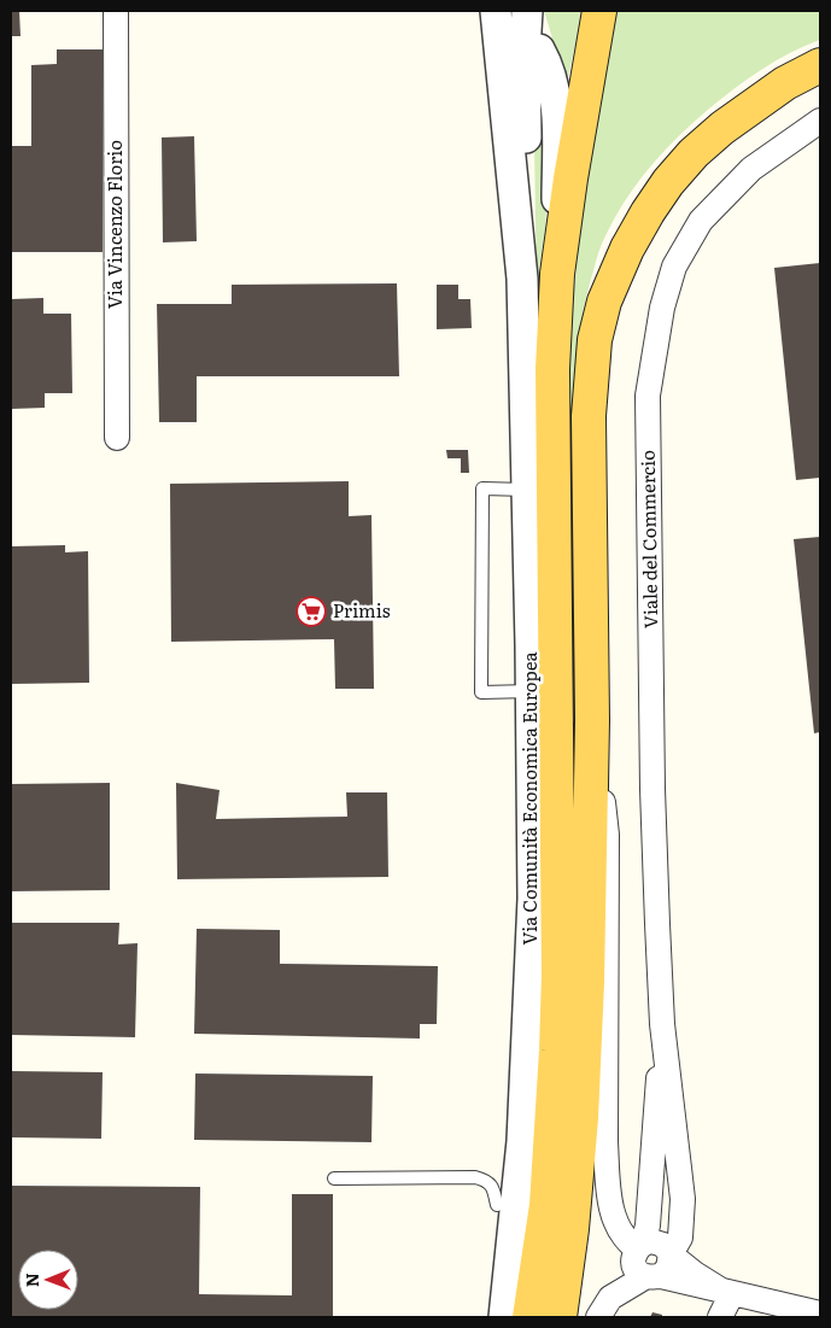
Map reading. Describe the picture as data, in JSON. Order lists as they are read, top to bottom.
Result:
{
  "streets": {
    "street": ["Via Vincenzo Florio", "Viale del Commercio", "Via Comunità Economica Europea"]
  },
  "places": {
    "supermarket": ["Primis"]
  },
  "north": "left"
}
